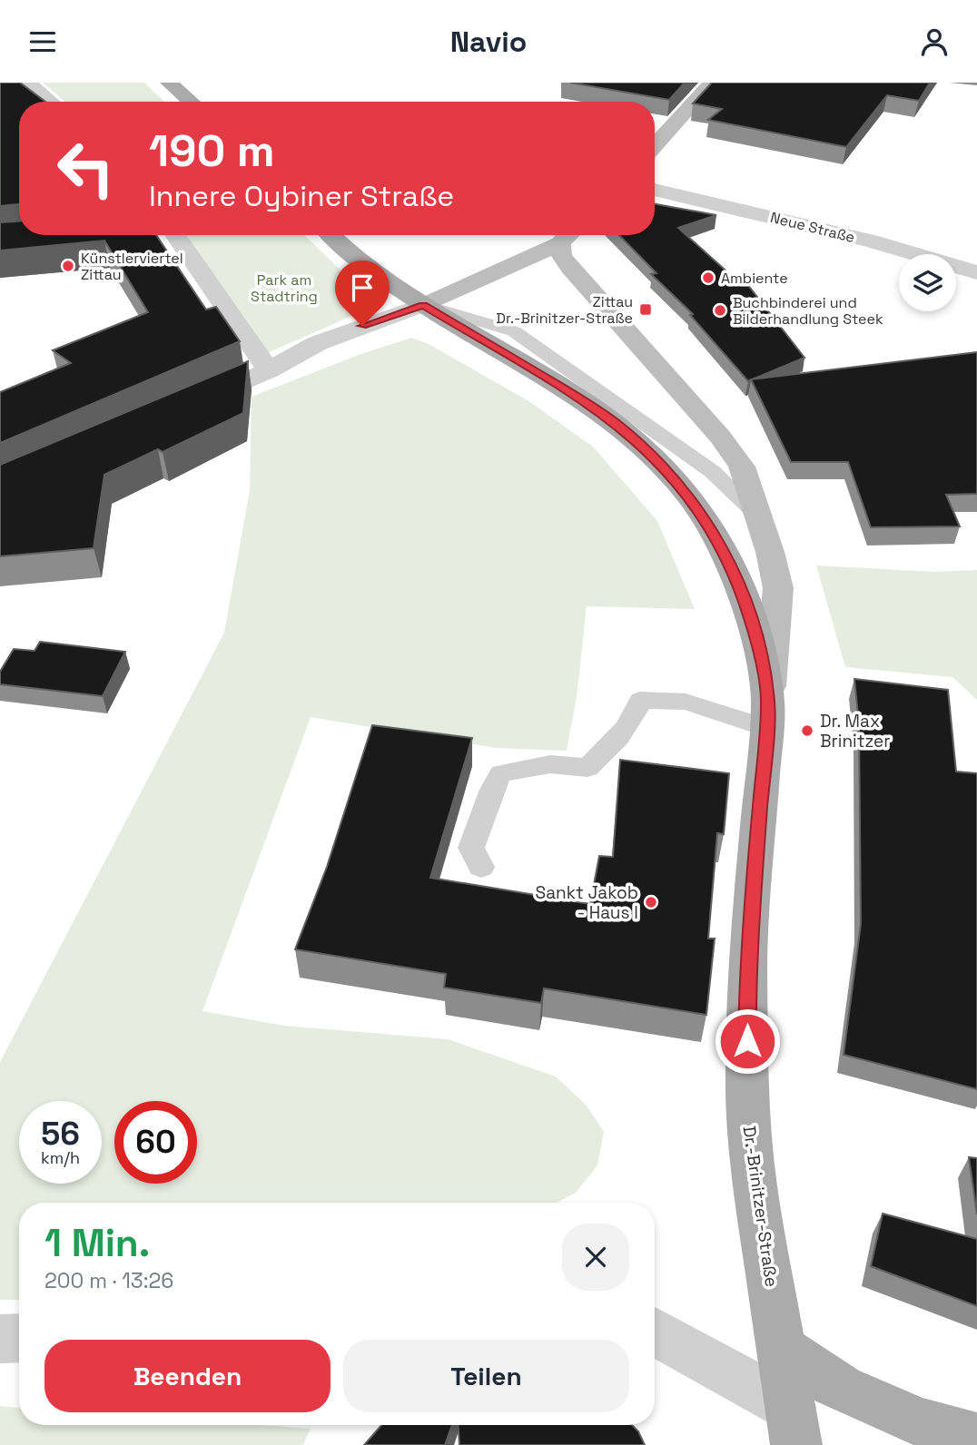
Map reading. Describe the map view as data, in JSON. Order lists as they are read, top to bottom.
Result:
{
  "streets": {
    "main road": ["Dr.-Brinitzer-Straße"],
    "street": ["Neue Straße"]
  },
  "parks": ["Park am Stadtring"],
  "places": {
    "other": [
      "Künstlerviertel Zittau",
      "Ambiente",
      "Buchbinderei und Bilderhandlung Steek",
      "Dr. Max Brinitzer",
      "Sankt Jakob - Haus I"
    ],
    "transit": ["Zittau Dr.-Brinitzer-Straße"]
  },
  "page": {
    "header": "Navio",
    "turn": ["190 m", "Innere Oybiner Straße"],
    "speed": "56 km/h",
    "limit": "60",
    "heading": ["1 Min.", "200 m · 13:26"],
    "buttons": ["Beenden", "Teilen"]
  }
}
